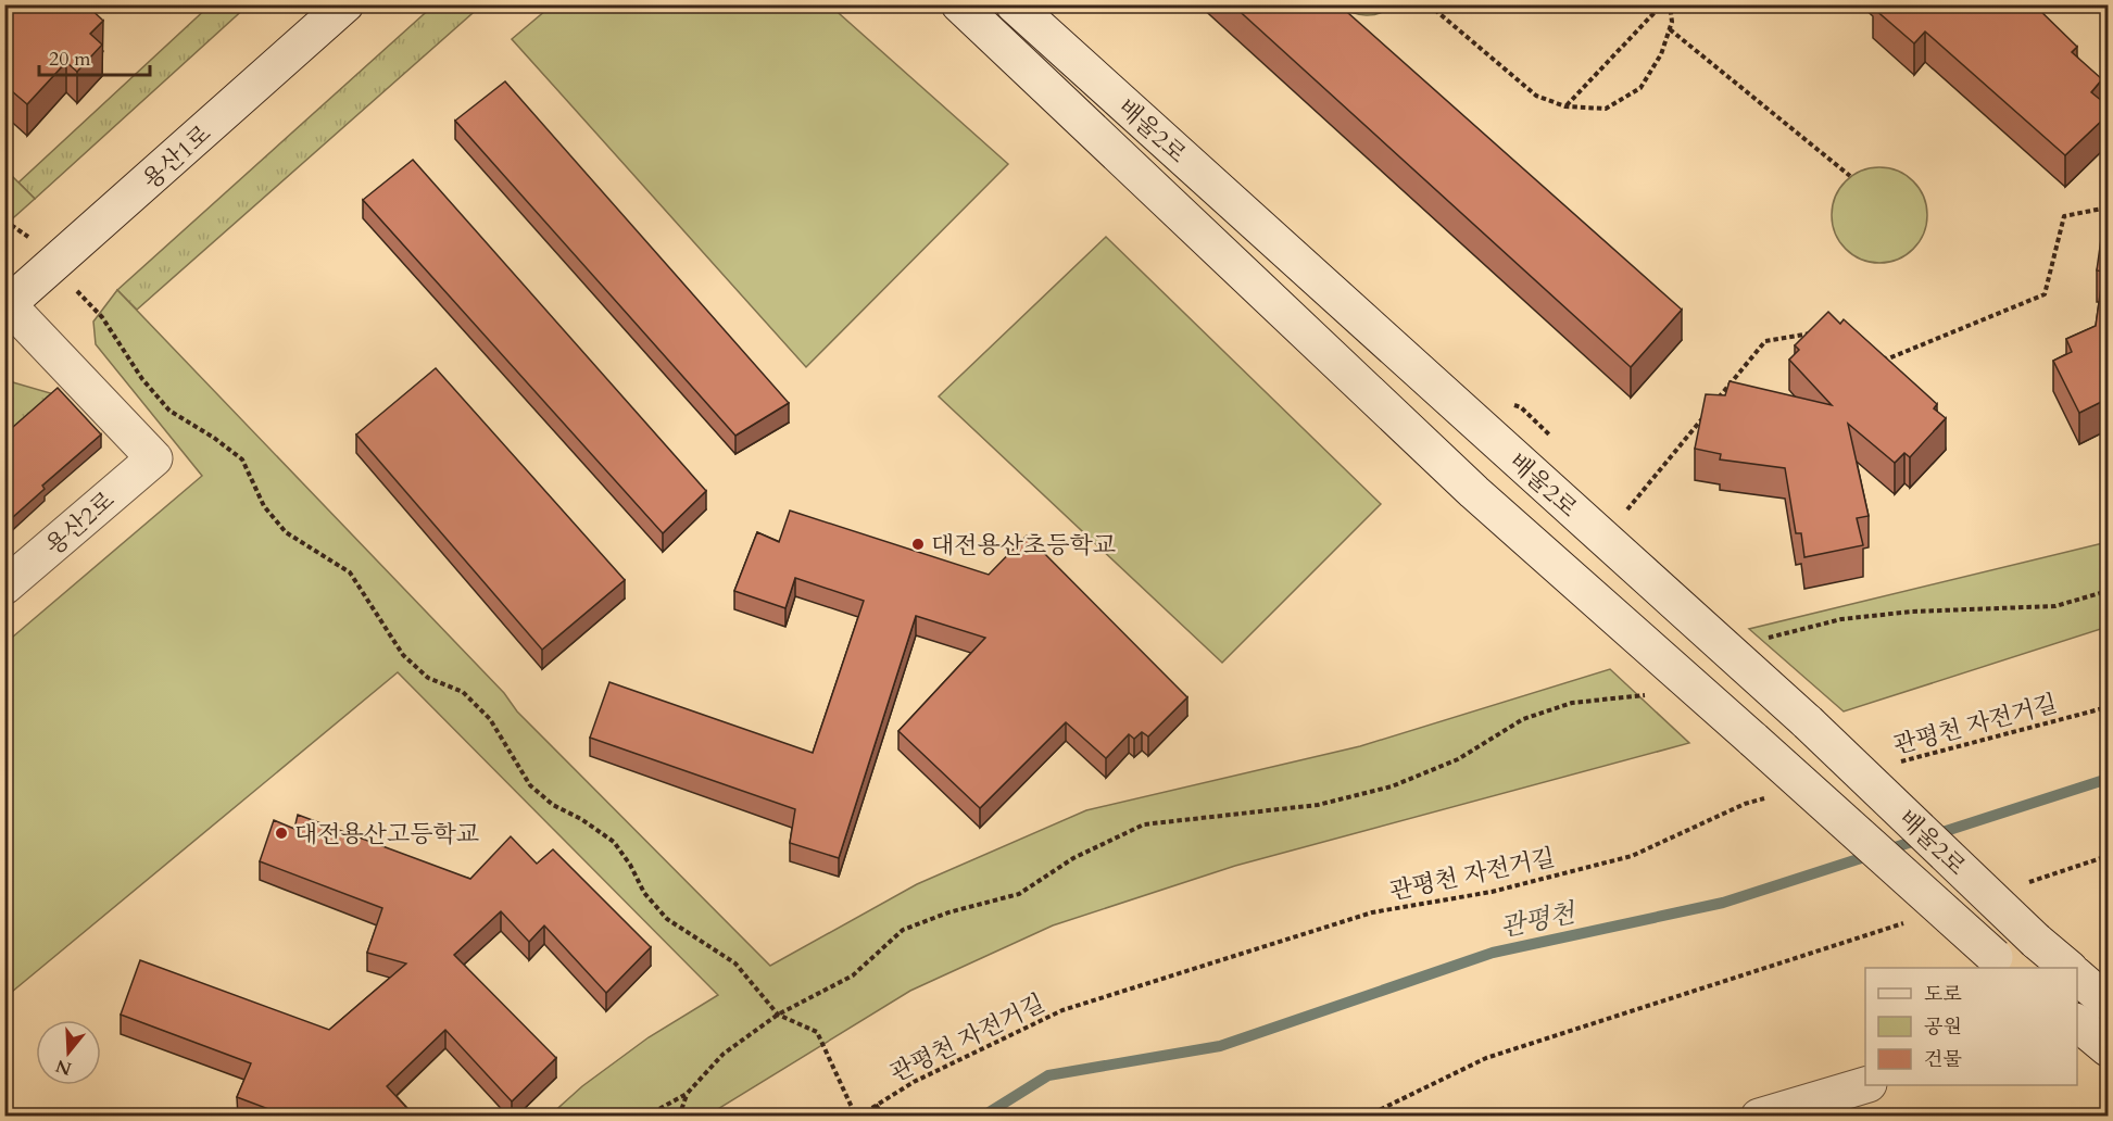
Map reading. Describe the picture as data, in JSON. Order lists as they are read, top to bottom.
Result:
{
  "streets": {
    "main road": ["배울2로", "용산1로", "용산2로"],
    "path": ["관평천 자전거길"]
  },
  "crossings": [
    ["용산1로", "용산2로"]
  ],
  "water": ["관평천"],
  "places": ["대전용산초등학교", "대전용산고등학교"],
  "legend": ["도로", "공원", "건물"],
  "scale_bar": "20 m",
  "north": "bottom"
}
